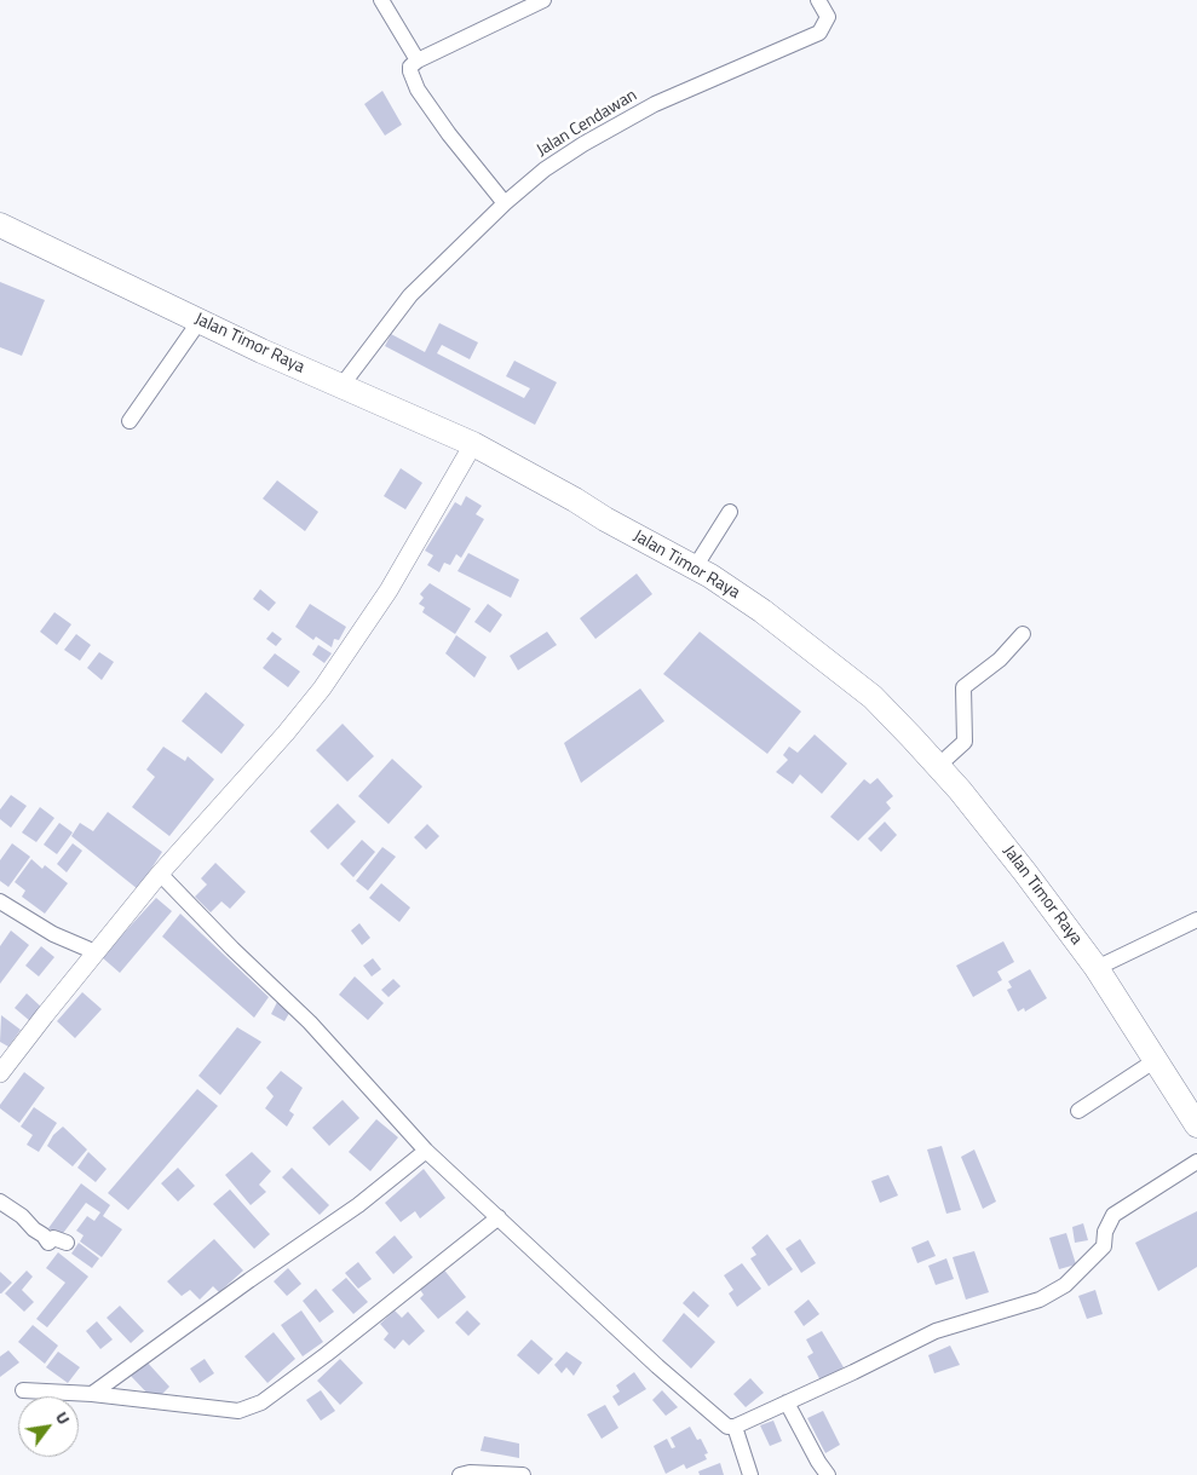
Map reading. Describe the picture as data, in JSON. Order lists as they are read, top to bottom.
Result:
{
  "streets": {
    "highway": ["Jalan Timor Raya"],
    "street": ["Jalan Cendawan"]
  },
  "crossings": [
    ["Jalan Cendawan", "Jalan Timor Raya"]
  ],
  "north": "top right"
}
